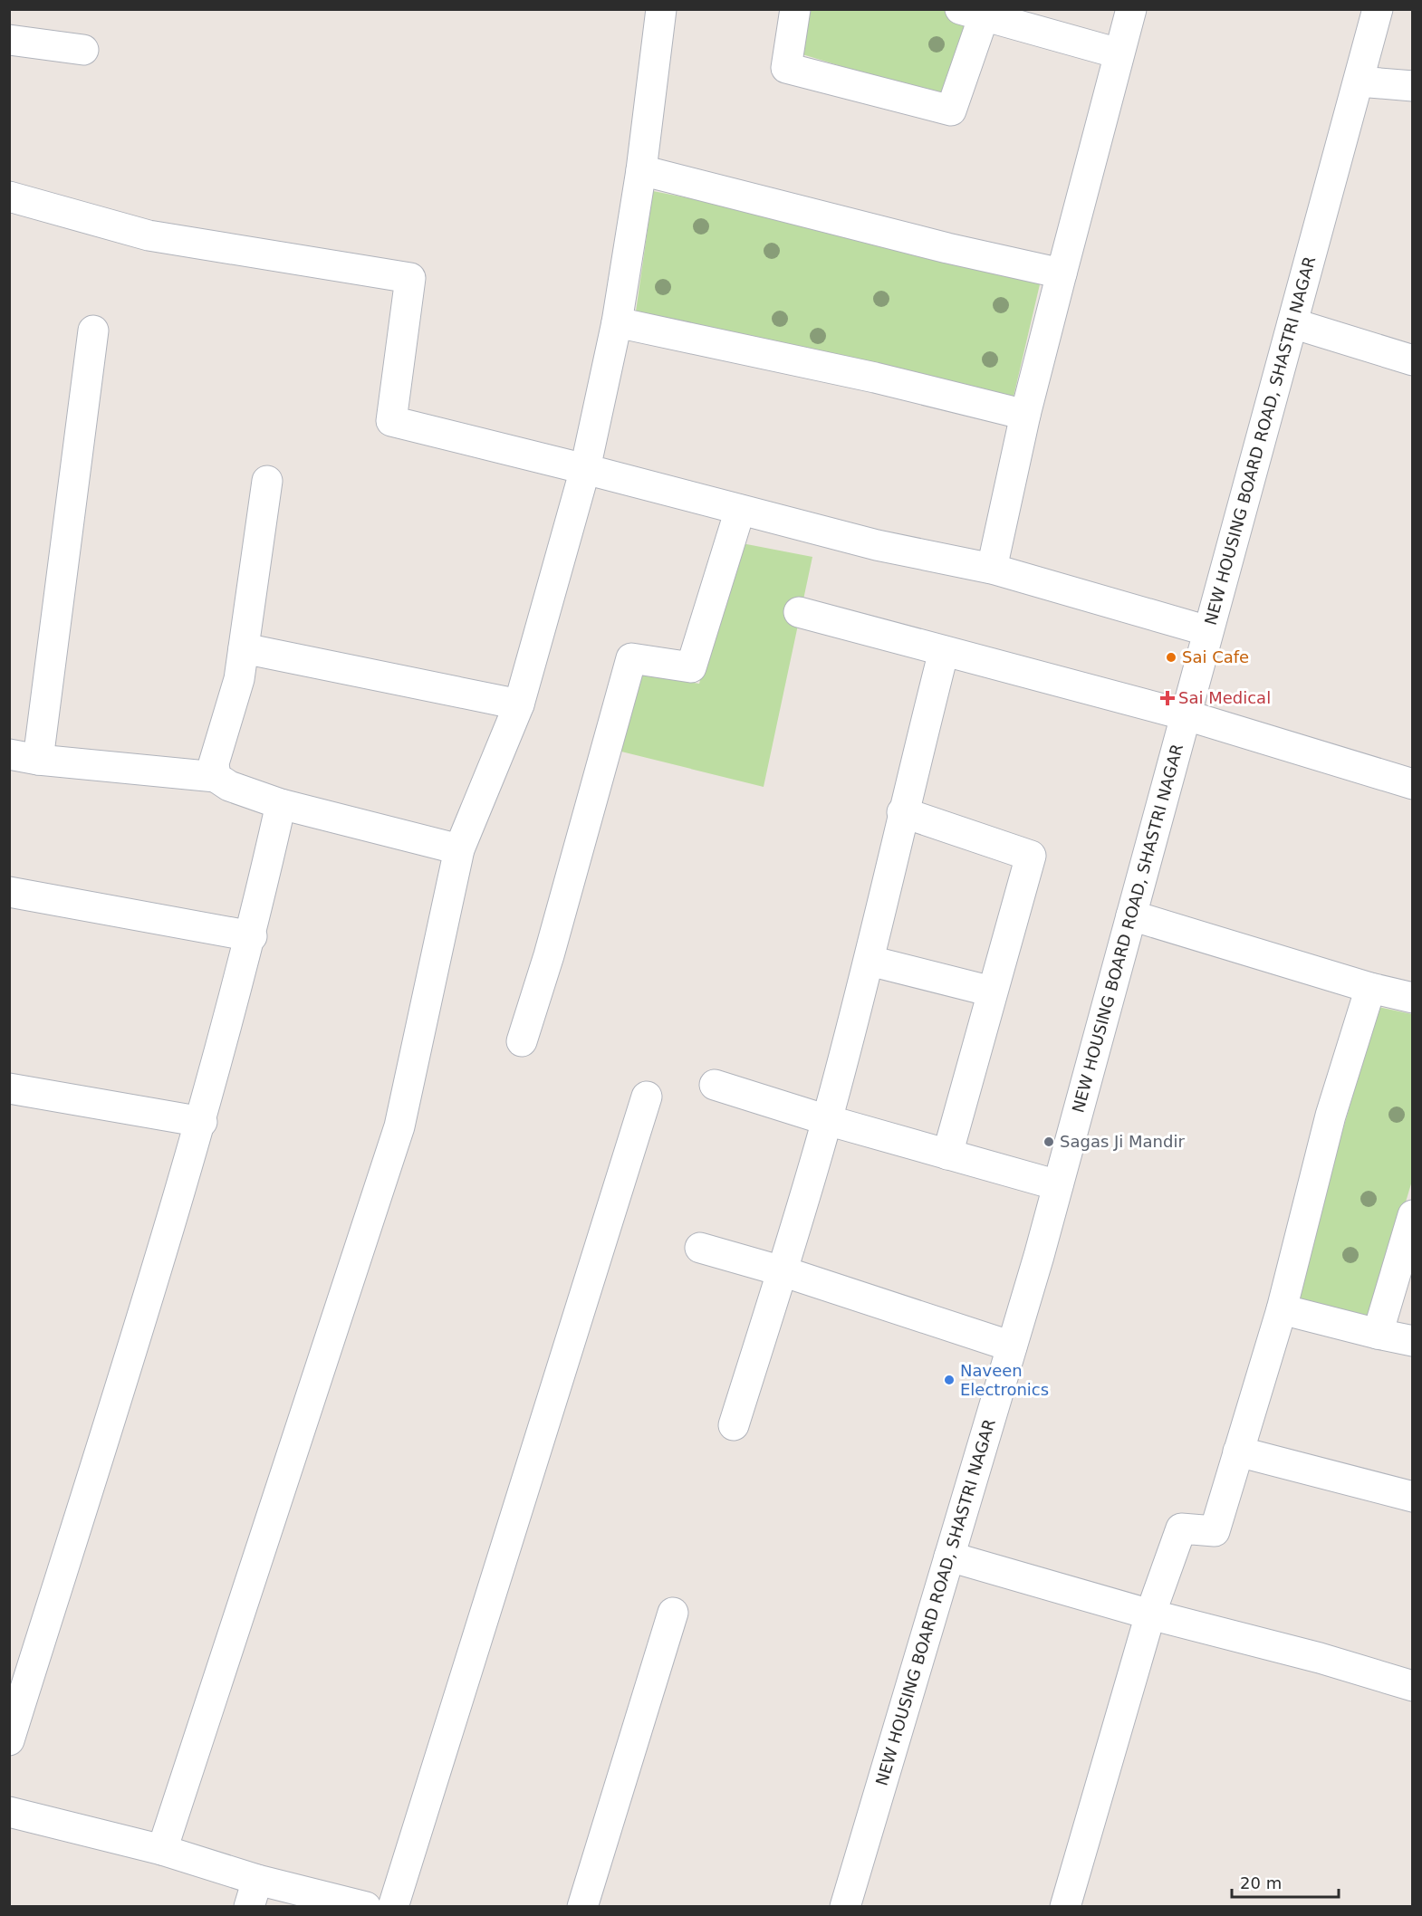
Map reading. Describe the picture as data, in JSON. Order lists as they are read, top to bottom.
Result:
{
  "streets": {
    "street": ["NEW HOUSING BOARD ROAD, SHASTRI NAGAR"]
  },
  "places": {
    "other": ["Sai Cafe", "Sagas Ji Mandir", "Naveen Electronics"],
    "health": ["Sai Medical"]
  },
  "scale_bar": "20 m"
}
